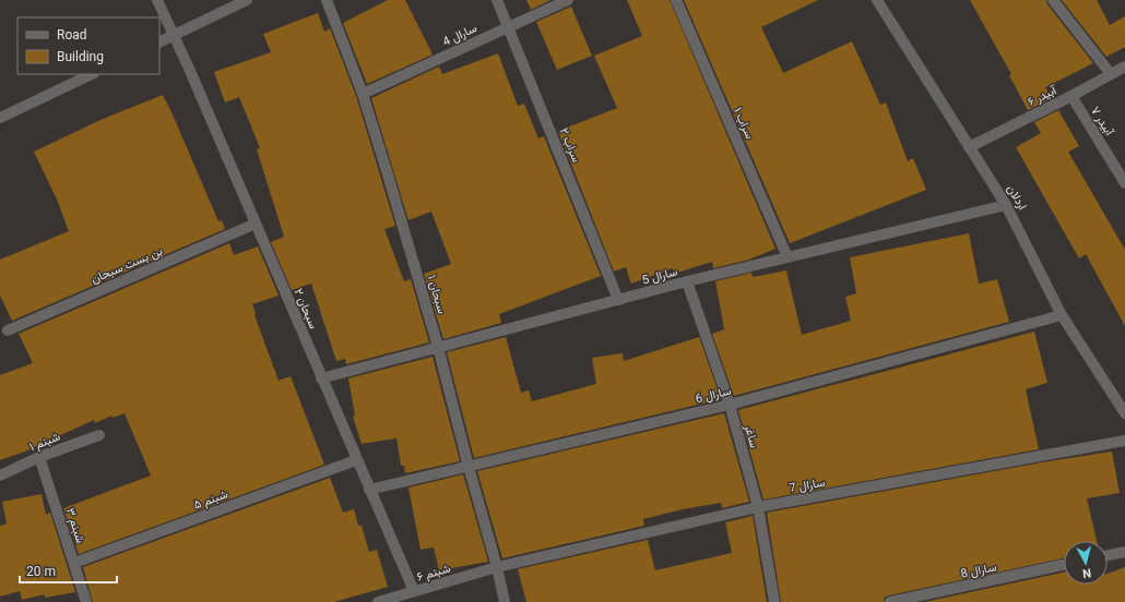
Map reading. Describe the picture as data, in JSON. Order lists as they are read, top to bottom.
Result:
{
  "streets": {
    "street": [
      "سارال 4",
      "آبیدر ۶",
      "آبیدر ۷",
      "سراب ۱",
      "سراب ۲",
      "اردلان",
      "بن بست سبحان",
      "سارال 5",
      "سبحان ۱",
      "سبحان ۲",
      "سارال 6",
      "ساغر",
      "شبنم ۱",
      "سارال 7",
      "شبنم ۵",
      "شبنم ۳",
      "سارال 8",
      "شبنم ۶"
    ]
  },
  "crossings": [
    ["سارال 4", "سراب ۲"],
    ["سارال 4", "سبحان ۱"],
    ["آبیدر ۶", "آبیدر ۷"],
    ["آبیدر ۶", "اردلان"],
    ["سراب ۱", "سارال 5"],
    ["سراب ۲", "سارال 5"],
    ["اردلان", "سارال 5"],
    ["اردلان", "سارال 6"],
    ["بن بست سبحان", "سبحان ۲"],
    ["سارال 5", "سبحان ۱"],
    ["سارال 5", "سبحان ۲"],
    ["سارال 5", "ساغر"],
    ["سبحان ۱", "سارال 6"],
    ["سبحان ۱", "سارال 7"],
    ["سبحان ۱", "شبنم ۶"],
    ["سبحان ۲", "سارال 6"],
    ["سبحان ۲", "شبنم ۵"],
    ["سبحان ۲", "شبنم ۶"],
    ["سارال 6", "ساغر"],
    ["ساغر", "سارال 7"],
    ["شبنم ۱", "شبنم ۳"],
    ["سارال 7", "شبنم ۶"],
    ["شبنم ۵", "شبنم ۳"]
  ],
  "legend": ["Road", "Building"],
  "scale_bar": "20 m",
  "north": "bottom"
}
